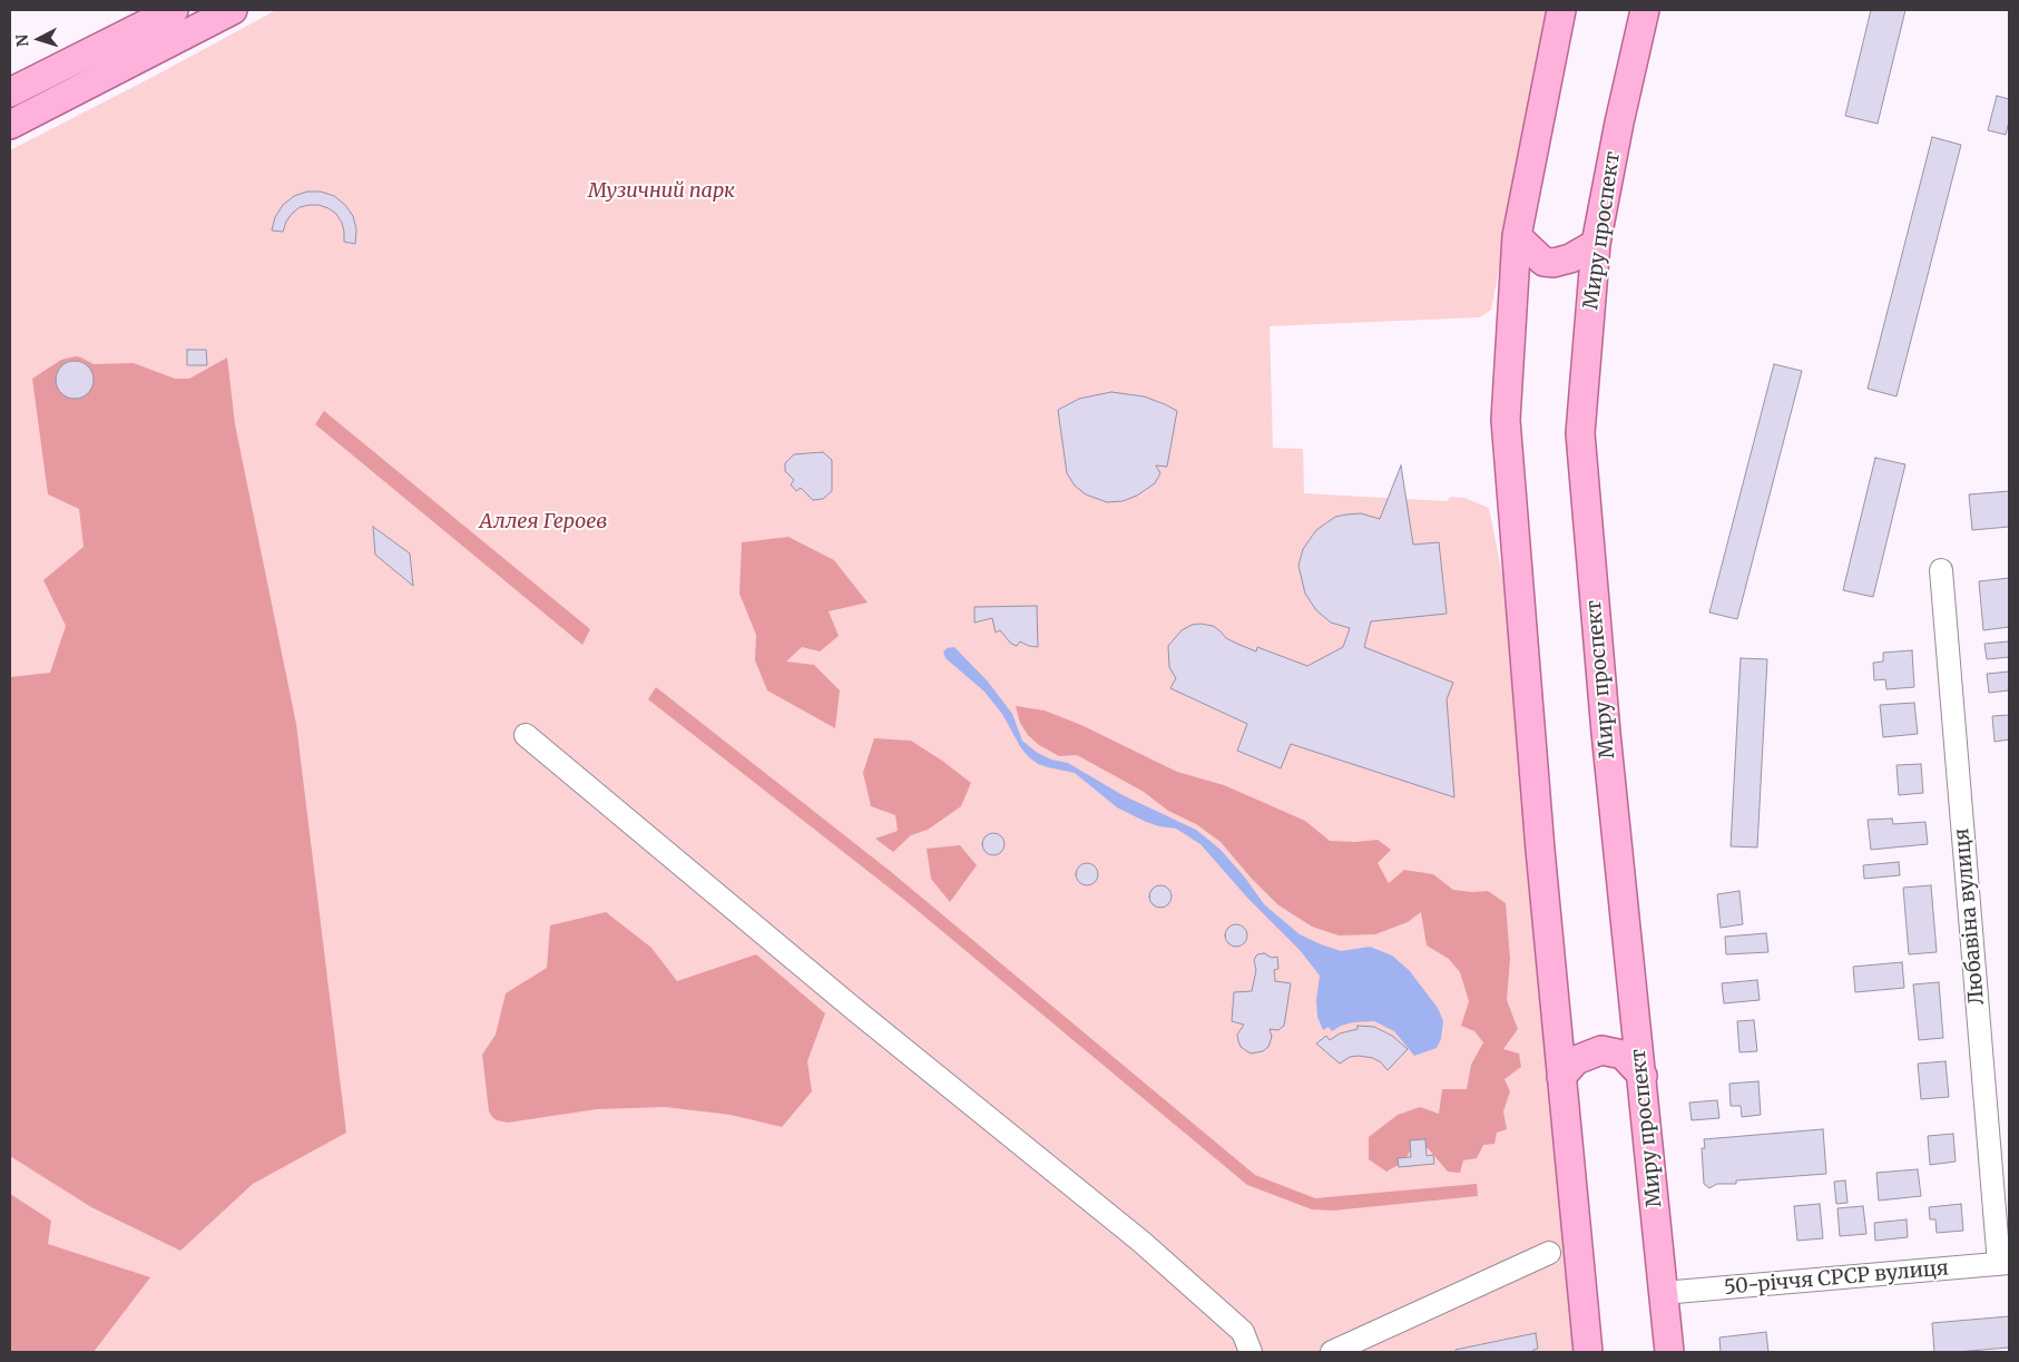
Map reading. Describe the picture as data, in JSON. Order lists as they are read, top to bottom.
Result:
{
  "streets": {
    "main road": ["Миру проспект"],
    "street": ["Любавіна вулиця", "50-річчя СРСР вулиця"]
  },
  "crossings": [
    ["Миру проспект", "50-річчя СРСР вулиця"],
    ["Любавіна вулиця", "50-річчя СРСР вулиця"]
  ],
  "parks": ["Музичний парк", "Аллея Героев"],
  "north": "left"
}
